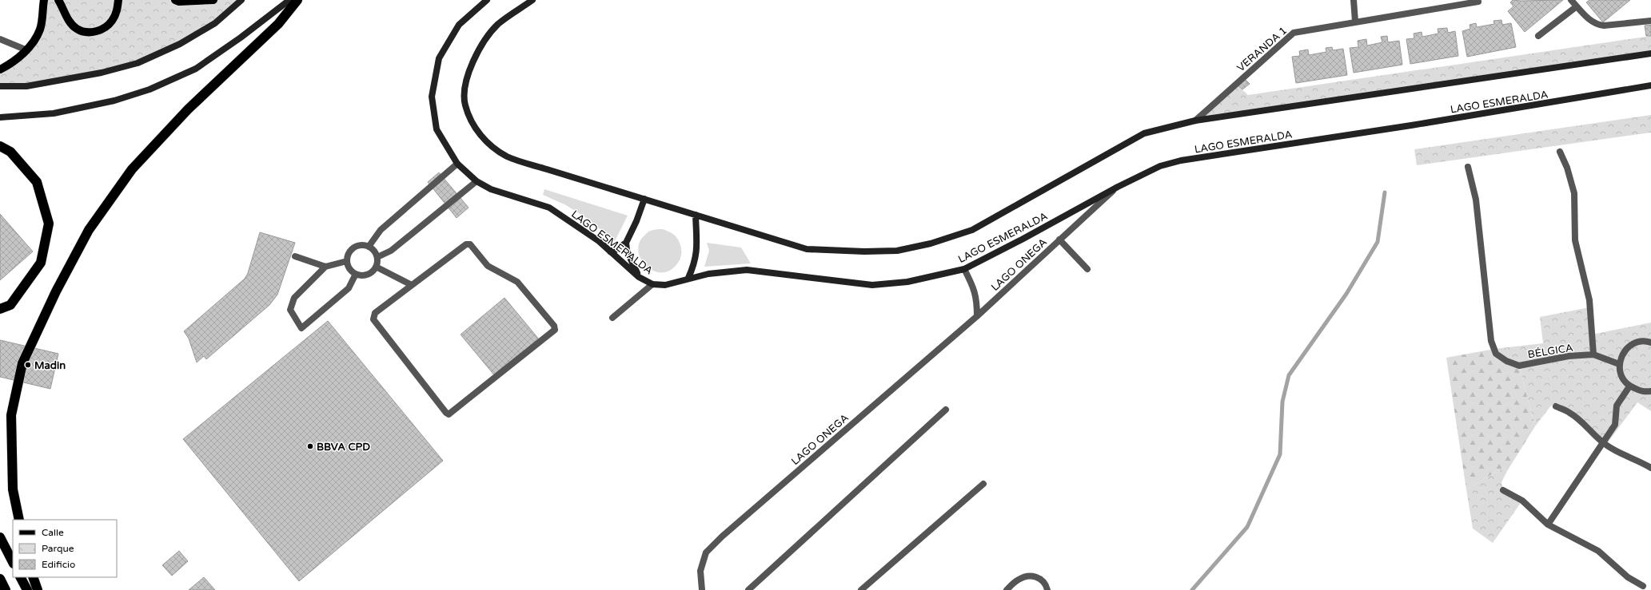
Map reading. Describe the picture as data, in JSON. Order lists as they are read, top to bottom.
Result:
{
  "streets": {
    "street": [
      "VERANDA 1",
      "LAGO ESMERALDA",
      "LAGO ONEGA",
      "BÉLGICA"
    ]
  },
  "crossings": [
    ["VERANDA 1", "LAGO ESMERALDA"],
    ["LAGO ESMERALDA", "LAGO ONEGA"]
  ],
  "places": ["Madin", "BBVA CPD"],
  "legend": ["Calle", "Parque", "Edificio"]
}
